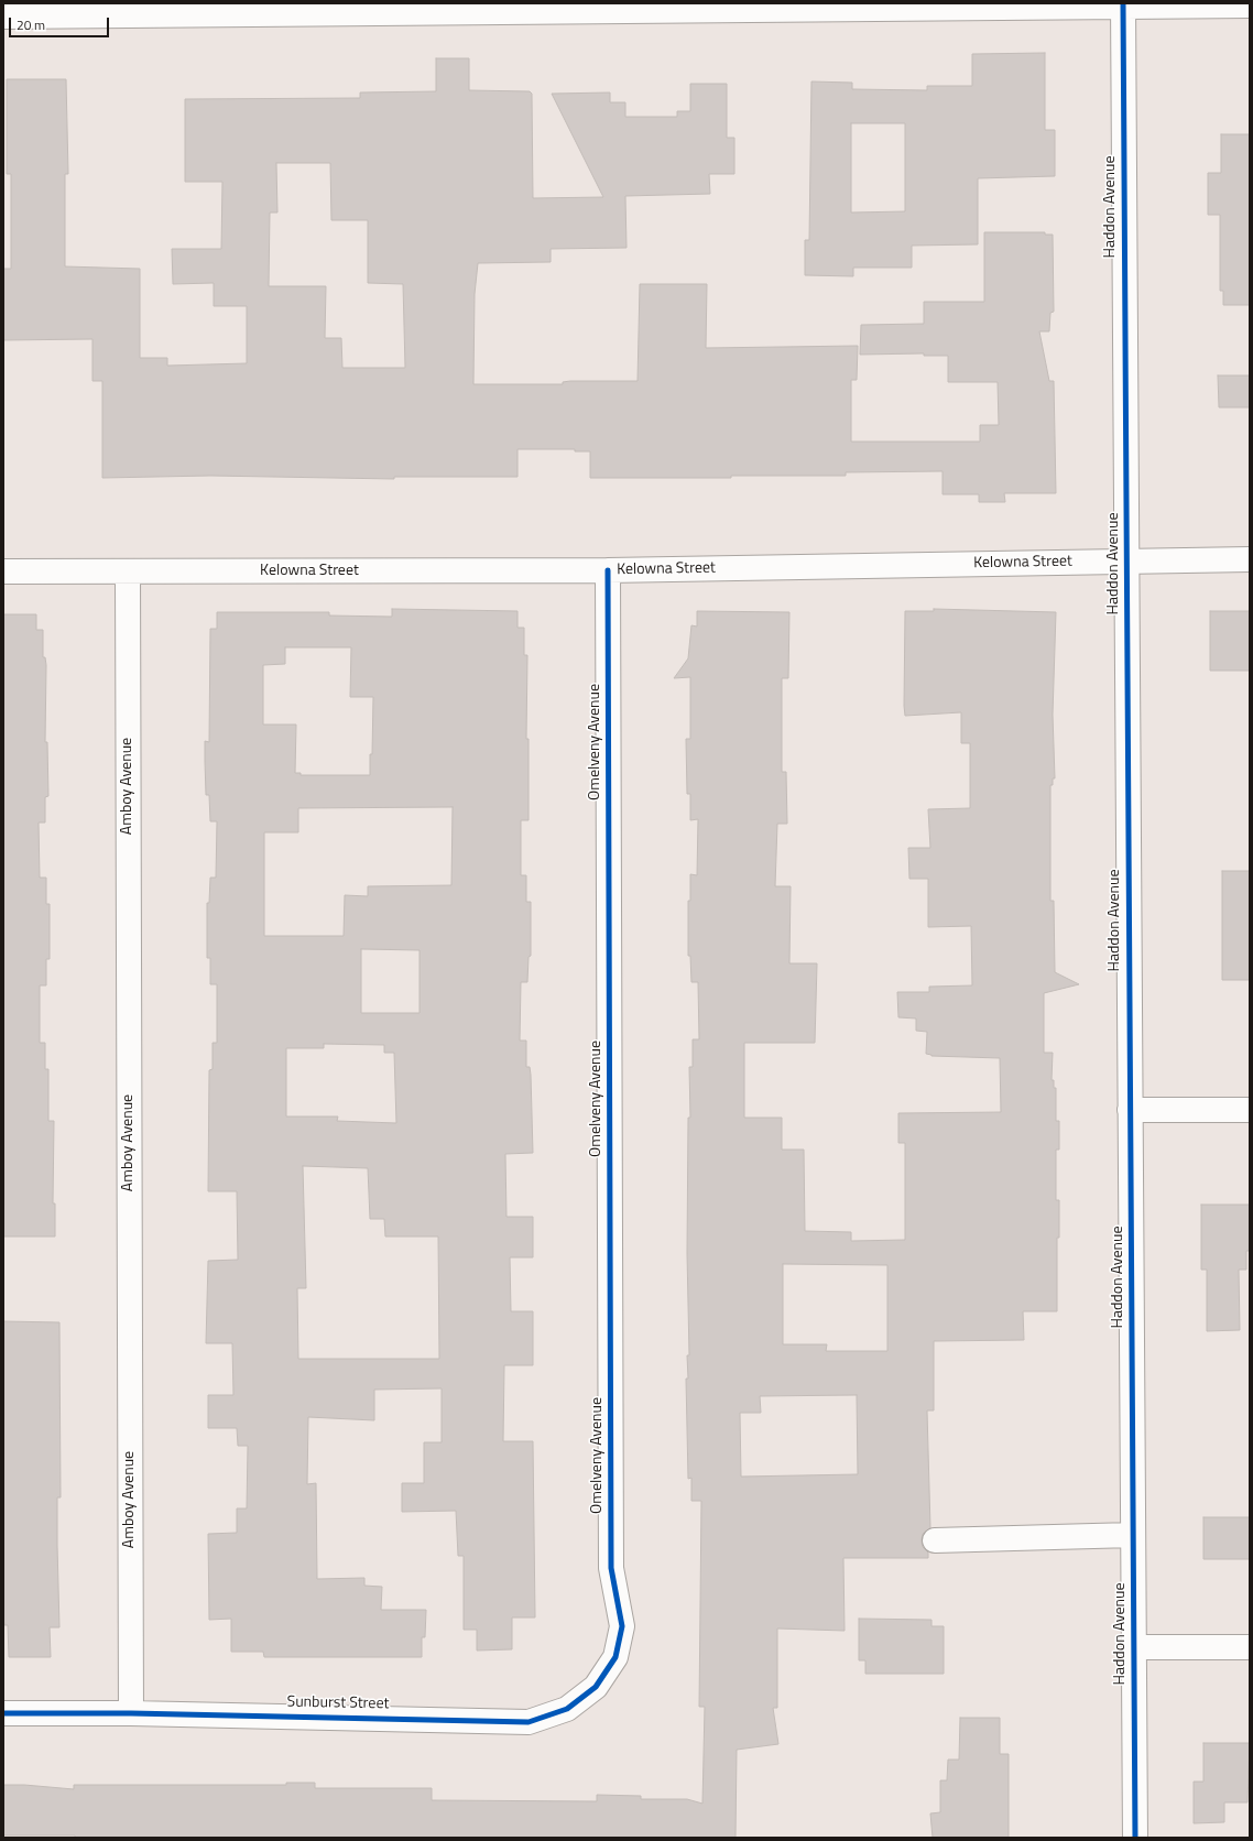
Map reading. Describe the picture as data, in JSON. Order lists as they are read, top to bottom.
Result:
{
  "streets": {
    "street": [
      "Haddon Avenue",
      "Kelowna Street",
      "Omelveny Avenue",
      "Amboy Avenue",
      "Sunburst Street"
    ]
  },
  "crossings": [
    ["Haddon Avenue", "Kelowna Street"],
    ["Kelowna Street", "Omelveny Avenue"],
    ["Kelowna Street", "Amboy Avenue"],
    ["Omelveny Avenue", "Sunburst Street"],
    ["Amboy Avenue", "Sunburst Street"]
  ],
  "scale_bar": "20 m"
}
